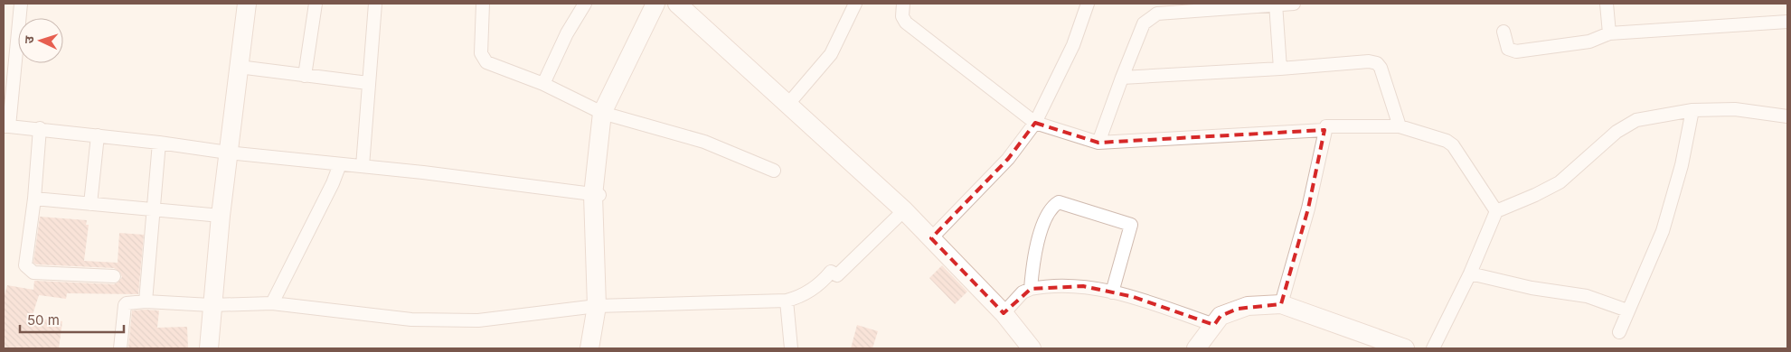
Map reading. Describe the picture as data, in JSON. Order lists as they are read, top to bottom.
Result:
{
  "scale_bar": "50 m",
  "north": "left"
}
